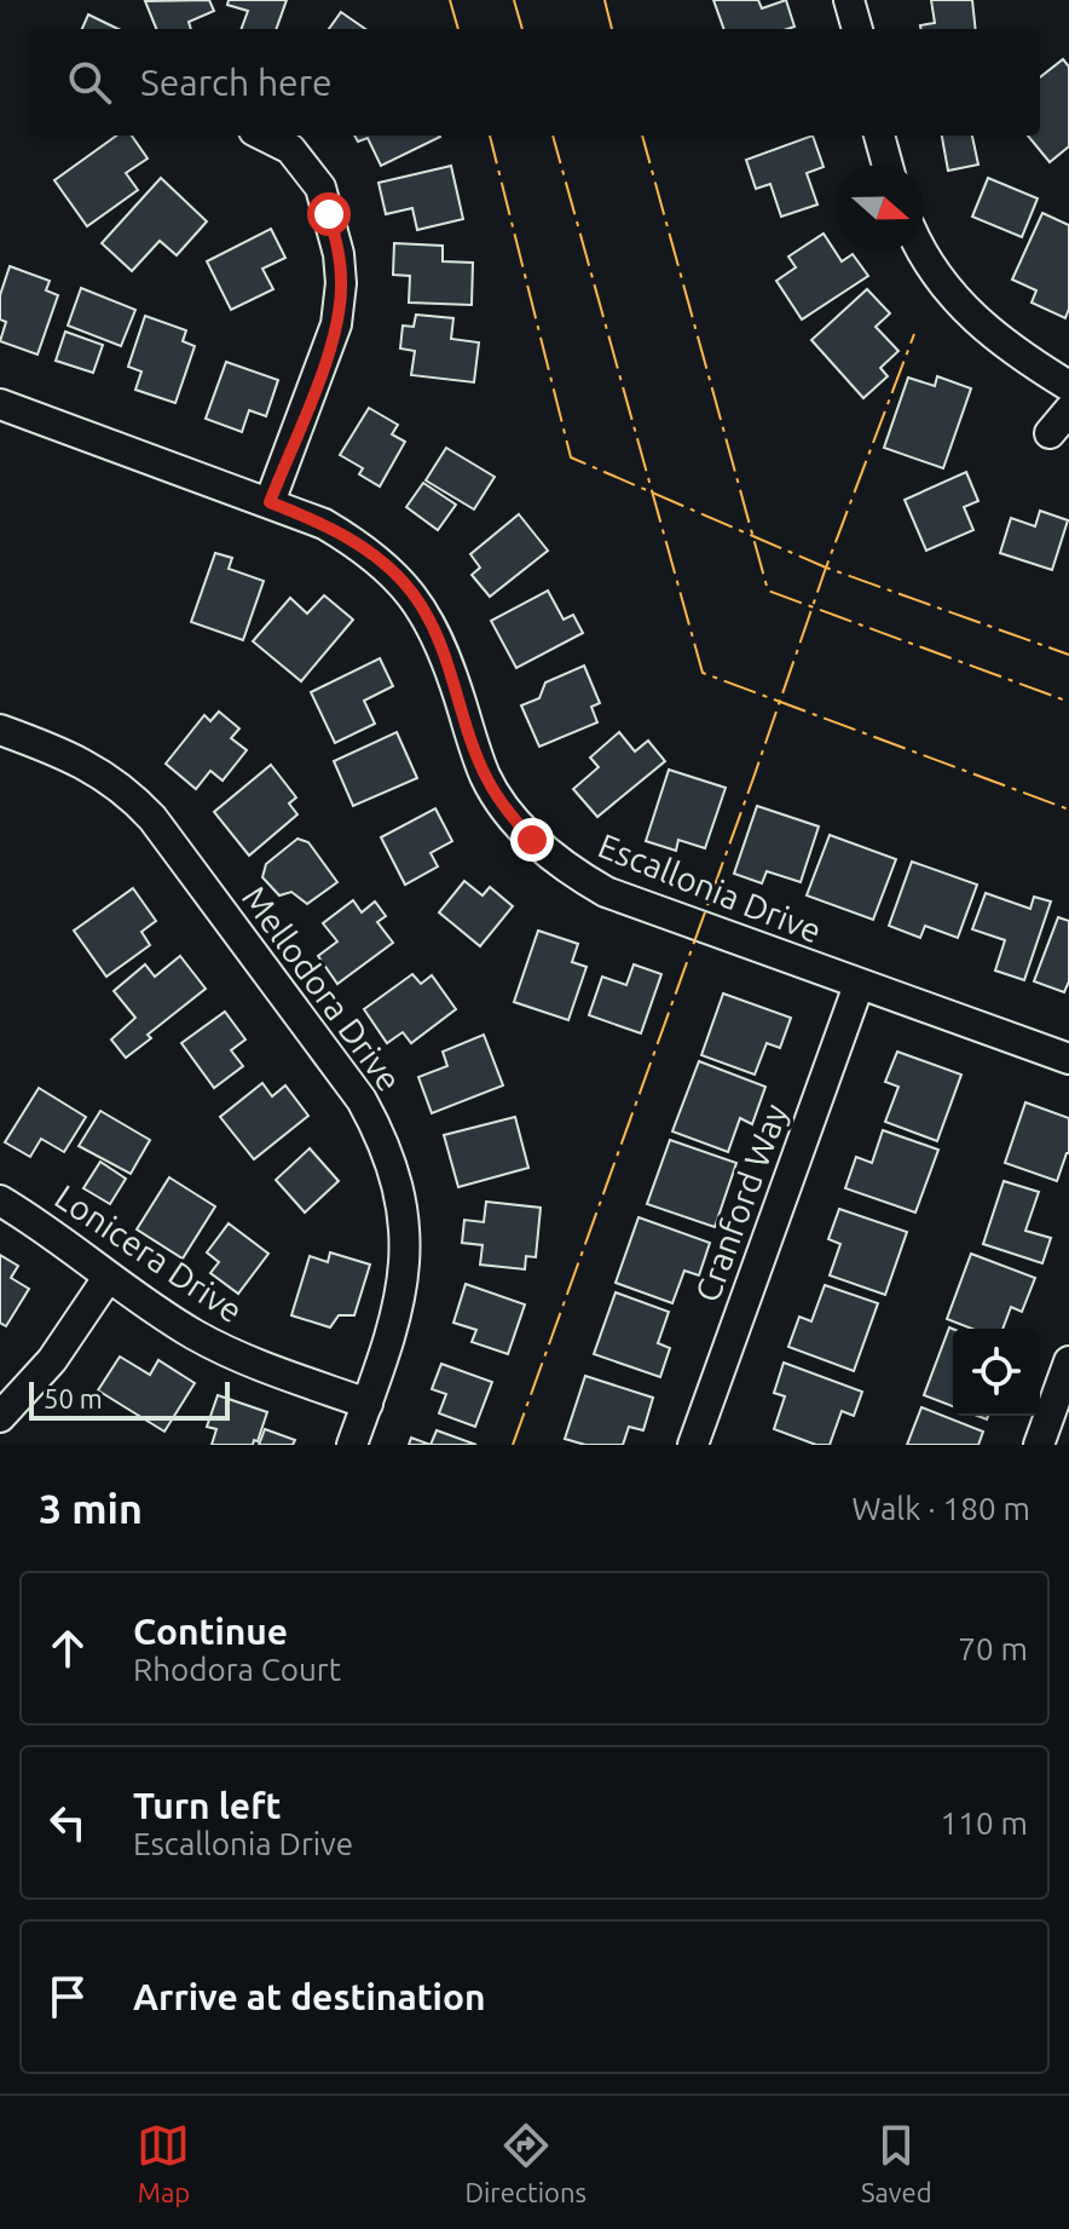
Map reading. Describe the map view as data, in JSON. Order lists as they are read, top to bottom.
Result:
{
  "streets": {
    "street": [
      "Escallonia Drive",
      "Mellodora Drive",
      "Cranford Way",
      "Lonicera Drive"
    ]
  },
  "crossings": [
    ["Escallonia Drive", "Cranford Way"],
    ["Mellodora Drive", "Lonicera Drive"]
  ],
  "scale_bar": "50 m",
  "north": "right",
  "page": {
    "search": "Search here",
    "scale": "50 m",
    "heading": ["3 min", "Walk · 180 m"],
    "list": [
      ["Continue", "Rhodora Court", "70 m"],
      ["Turn left", "Escallonia Drive", "110 m"],
      "Arrive at destination"
    ],
    "nav": ["Map", "Directions", "Saved"]
  }
}
